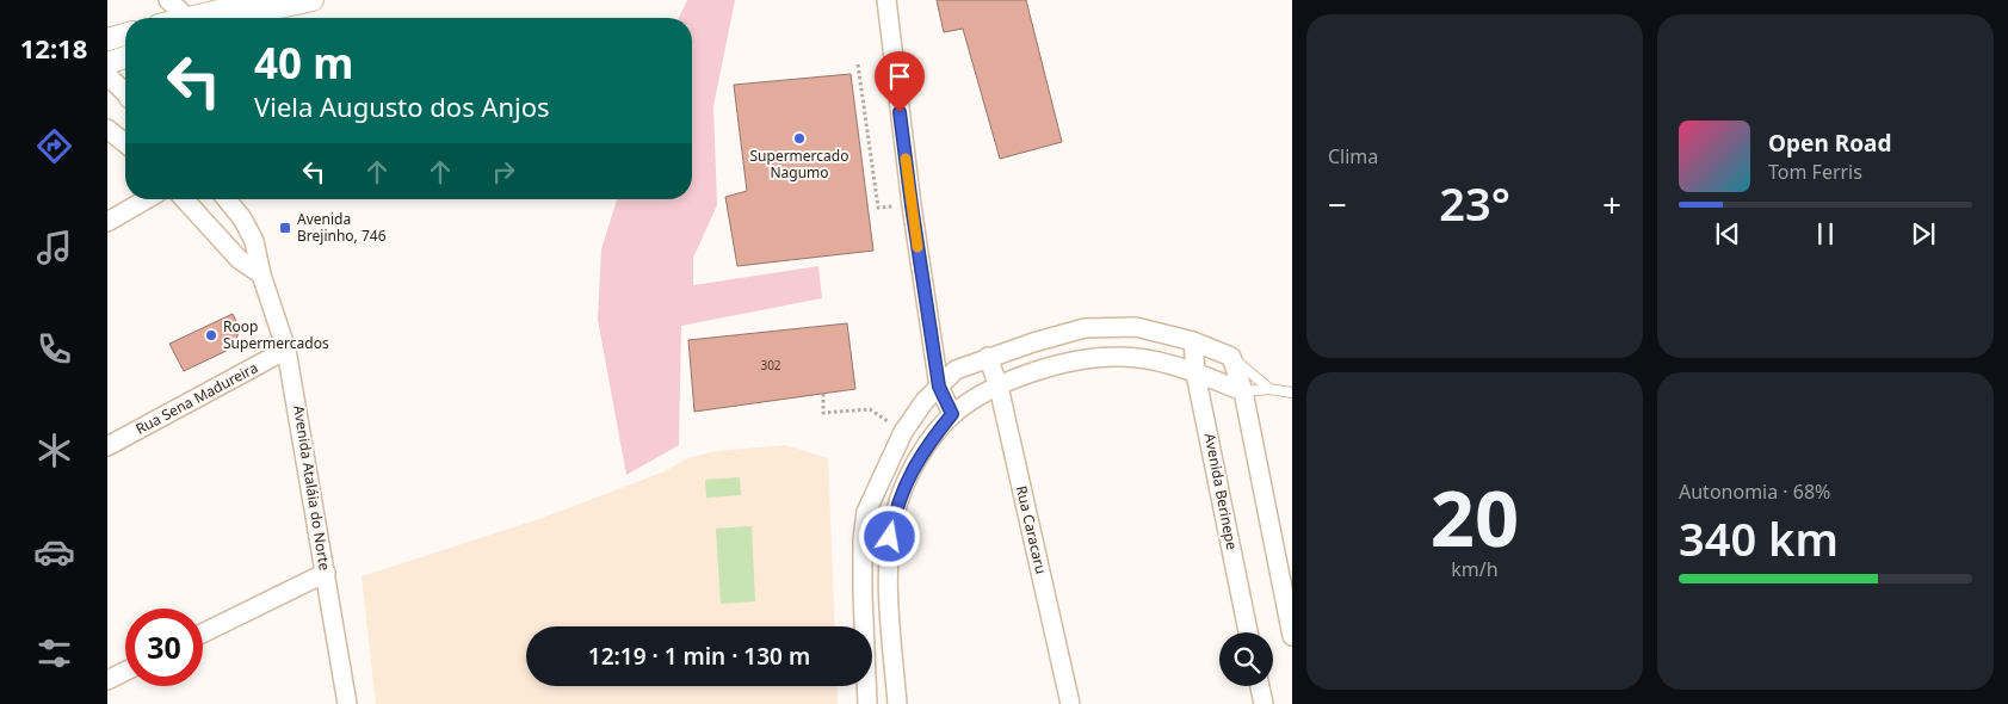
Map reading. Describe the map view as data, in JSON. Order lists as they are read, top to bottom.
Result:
{
  "streets": {
    "street": [
      "Rua Sena Madureira",
      "Avenida Ataláia do Norte",
      "Avenida Berinepe",
      "Rua Caracaru"
    ]
  },
  "crossings": [
    ["Rua Sena Madureira", "Avenida Ataláia do Norte"]
  ],
  "places": {
    "other": ["Supermercado Nagumo", "Roop Supermercados"],
    "transit": ["Avenida Brejinho, 746"]
  },
  "house_numbers": ["302"],
  "page": {
    "tabs": "12:18",
    "tile": [
      "Clima",
      ["20", "km/h"],
      ["Autonomia · 68%", "340 km"]
    ],
    "turn": ["40 m", "Viela Augusto dos Anjos"],
    "song": ["Open Road", "Tom Ferris"],
    "heat": ["−", "23°", "+"],
    "limit": "30",
    "trip": "12:19 · 1 min · 130 m"
  }
}
